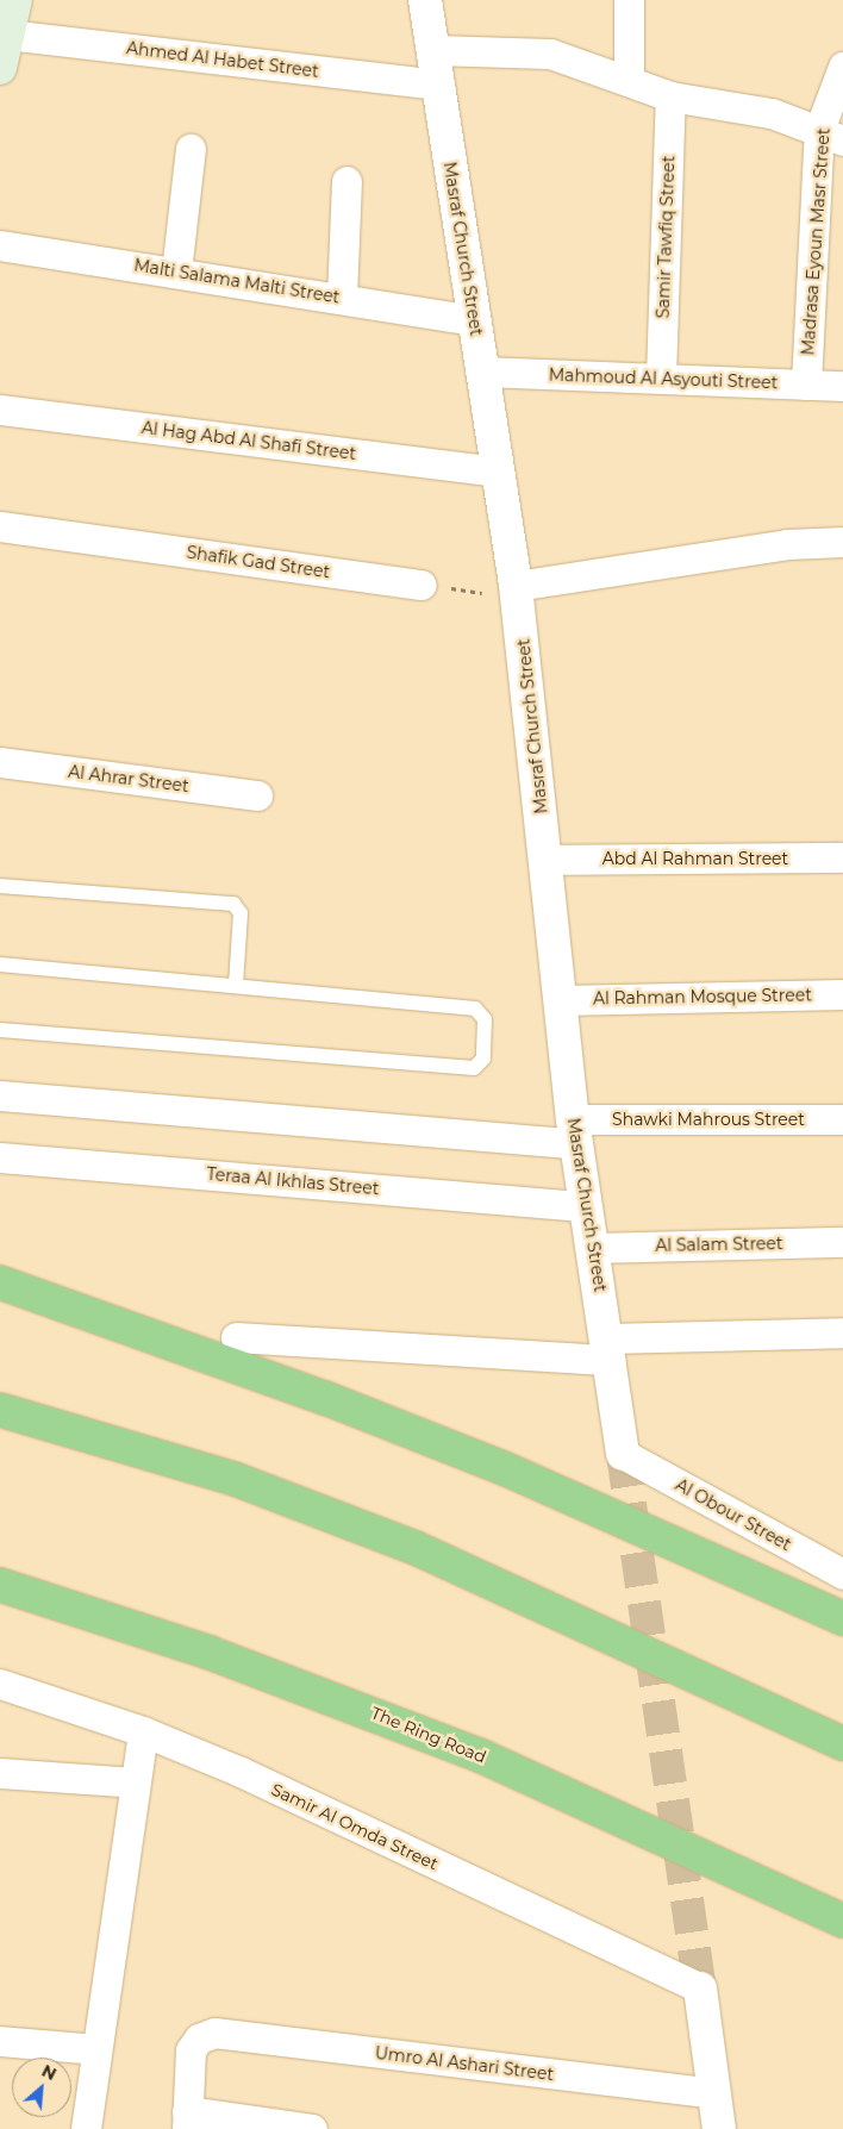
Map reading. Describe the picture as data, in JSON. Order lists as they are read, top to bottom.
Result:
{
  "streets": {
    "highway": ["The Ring Road"],
    "street": [
      "Ahmed Al Habet Street",
      "Samir Tawfiq Street",
      "Madrasa Eyoun Masr Street",
      "Masraf Church Street",
      "Malti Salama Malti Street",
      "Mahmoud Al Asyouti Street",
      "Al Hag Abd Al Shafi Street",
      "Shafik Gad Street",
      "Al Ahrar Street",
      "Abd Al Rahman Street",
      "Al Rahman Mosque Street",
      "Shawki Mahrous Street",
      "Teraa Al Ikhlas Street",
      "Al Salam Street",
      "Al Obour Street",
      "Samir Al Omda Street",
      "Umro Al Ashari Street"
    ]
  },
  "crossings": [
    ["Ahmed Al Habet Street", "Masraf Church Street"],
    ["Samir Tawfiq Street", "Mahmoud Al Asyouti Street"],
    ["Madrasa Eyoun Masr Street", "Mahmoud Al Asyouti Street"],
    ["Masraf Church Street", "Malti Salama Malti Street"],
    ["Masraf Church Street", "Mahmoud Al Asyouti Street"],
    ["Masraf Church Street", "Al Hag Abd Al Shafi Street"],
    ["Masraf Church Street", "Abd Al Rahman Street"],
    ["Masraf Church Street", "Al Rahman Mosque Street"],
    ["Masraf Church Street", "Shawki Mahrous Street"],
    ["Masraf Church Street", "Teraa Al Ikhlas Street"],
    ["Masraf Church Street", "Al Salam Street"],
    ["Masraf Church Street", "Al Obour Street"]
  ],
  "north": "top right"
}
